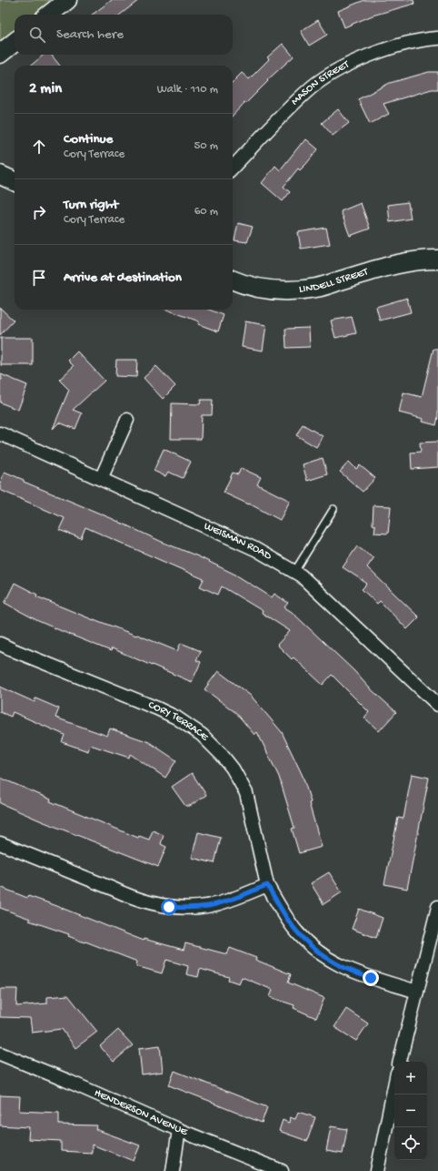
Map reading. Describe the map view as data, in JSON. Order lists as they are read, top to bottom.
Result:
{
  "streets": {
    "street": [
      "MASON STREET",
      "LINDELL STREET",
      "WEISMAN ROAD",
      "CORY TERRACE",
      "HENDERSON AVENUE"
    ]
  },
  "page": {
    "search": "Search here",
    "heading": ["2 min", "Walk · 110 m"],
    "list": [
      ["Continue", "Cory Terrace", "50 m"],
      ["Turn right", "Cory Terrace", "60 m"],
      "Arrive at destination"
    ],
    "map_buttons": ["+", "−"]
  }
}
